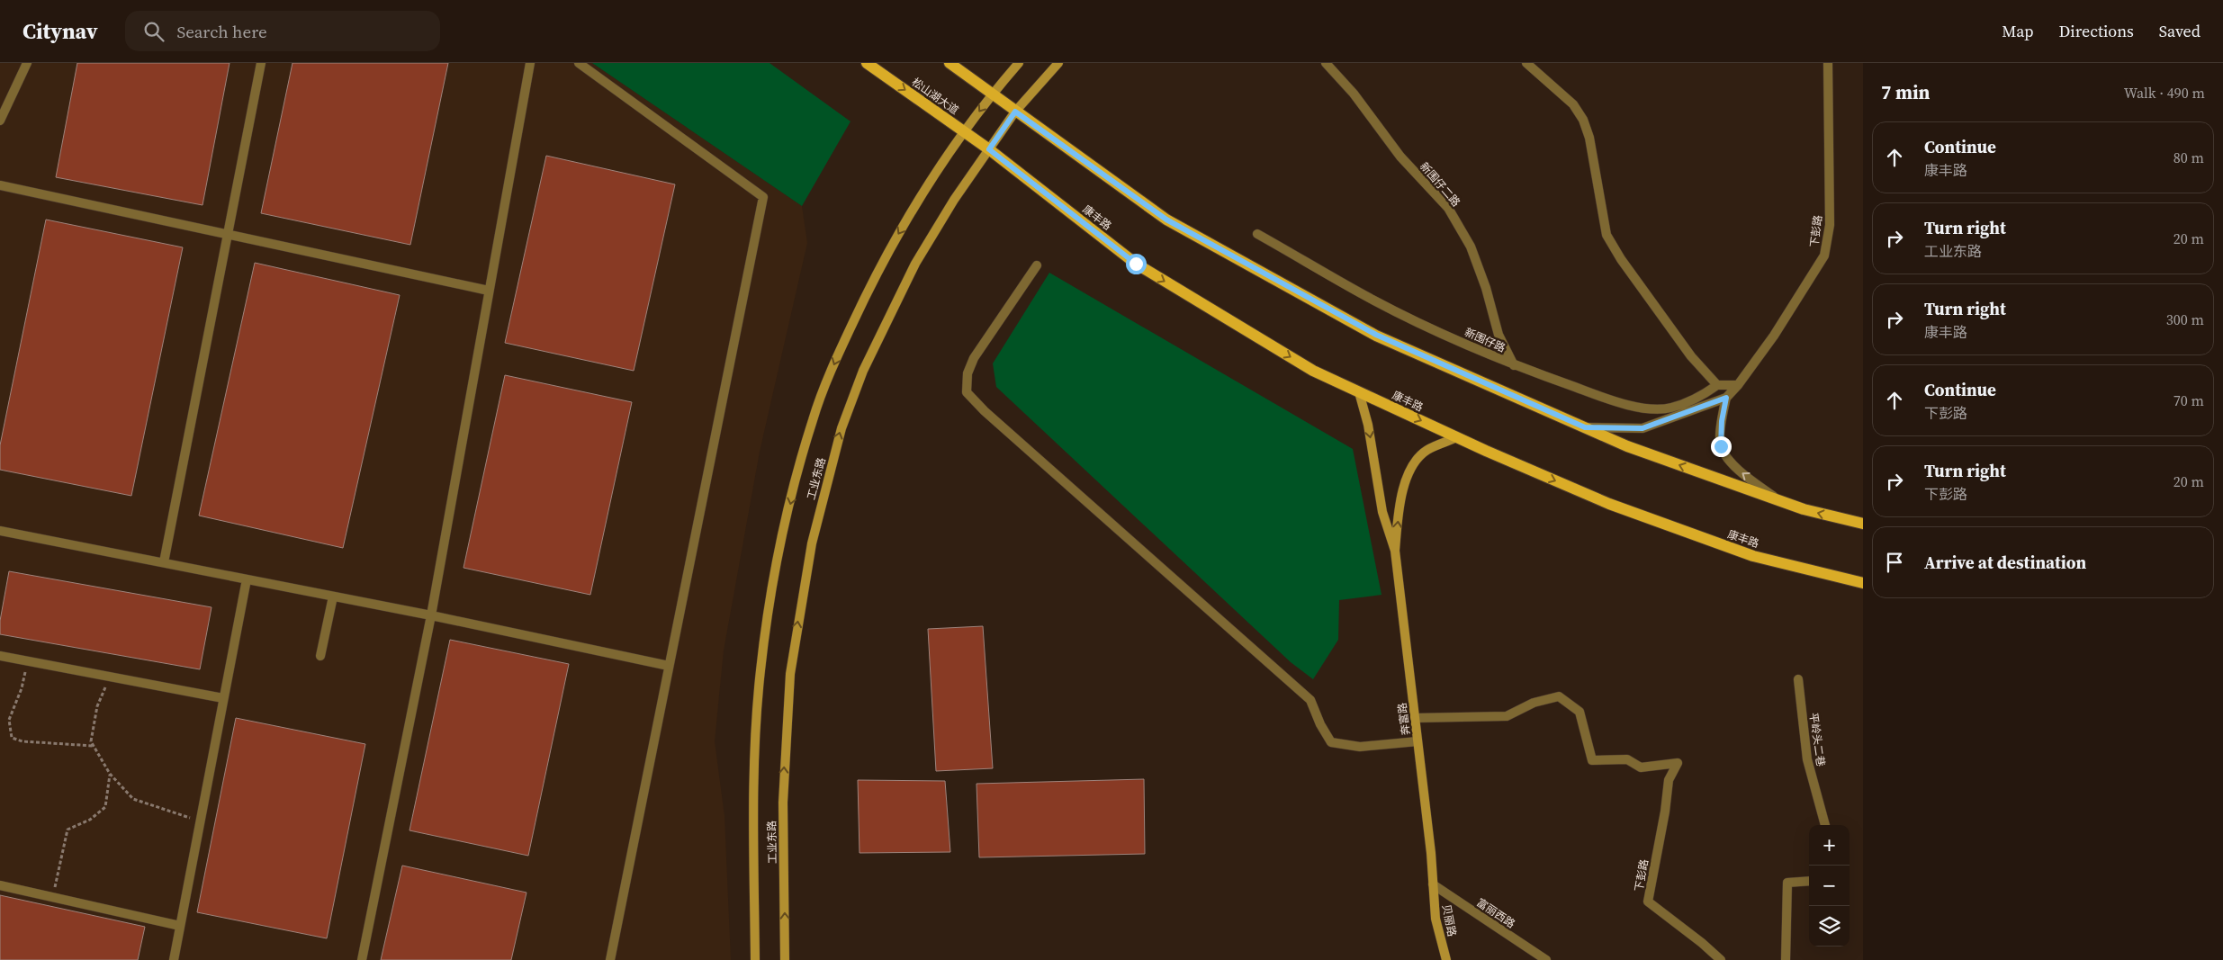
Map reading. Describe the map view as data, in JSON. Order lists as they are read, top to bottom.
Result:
{
  "streets": {
    "main road": [
      "松山湖大道",
      "康丰路",
      "工业东路",
      "奔富路",
      "贝丽路"
    ],
    "street": [
      "新围仔二路",
      "下彭路",
      "新围仔路",
      "平岭头二巷",
      "富丽西路"
    ]
  },
  "crossings": [
    ["松山湖大道", "康丰路"],
    ["松山湖大道", "工业东路"],
    ["新围仔二路", "新围仔路"],
    ["康丰路", "工业东路"],
    ["下彭路", "奔富路"],
    ["奔富路", "富丽西路"],
    ["奔富路", "贝丽路"],
    ["富丽西路", "贝丽路"]
  ],
  "page": {
    "header": "Citynav",
    "search": "Search here",
    "nav": ["Map", "Directions", "Saved"],
    "heading": ["7 min", "Walk · 490 m"],
    "list": [
      ["Continue", "康丰路", "80 m"],
      ["Turn right", "工业东路", "20 m"],
      ["Turn right", "康丰路", "300 m"],
      ["Continue", "下彭路", "70 m"],
      ["Turn right", "下彭路", "20 m"],
      "Arrive at destination"
    ],
    "map_buttons": ["+", "−"]
  }
}
